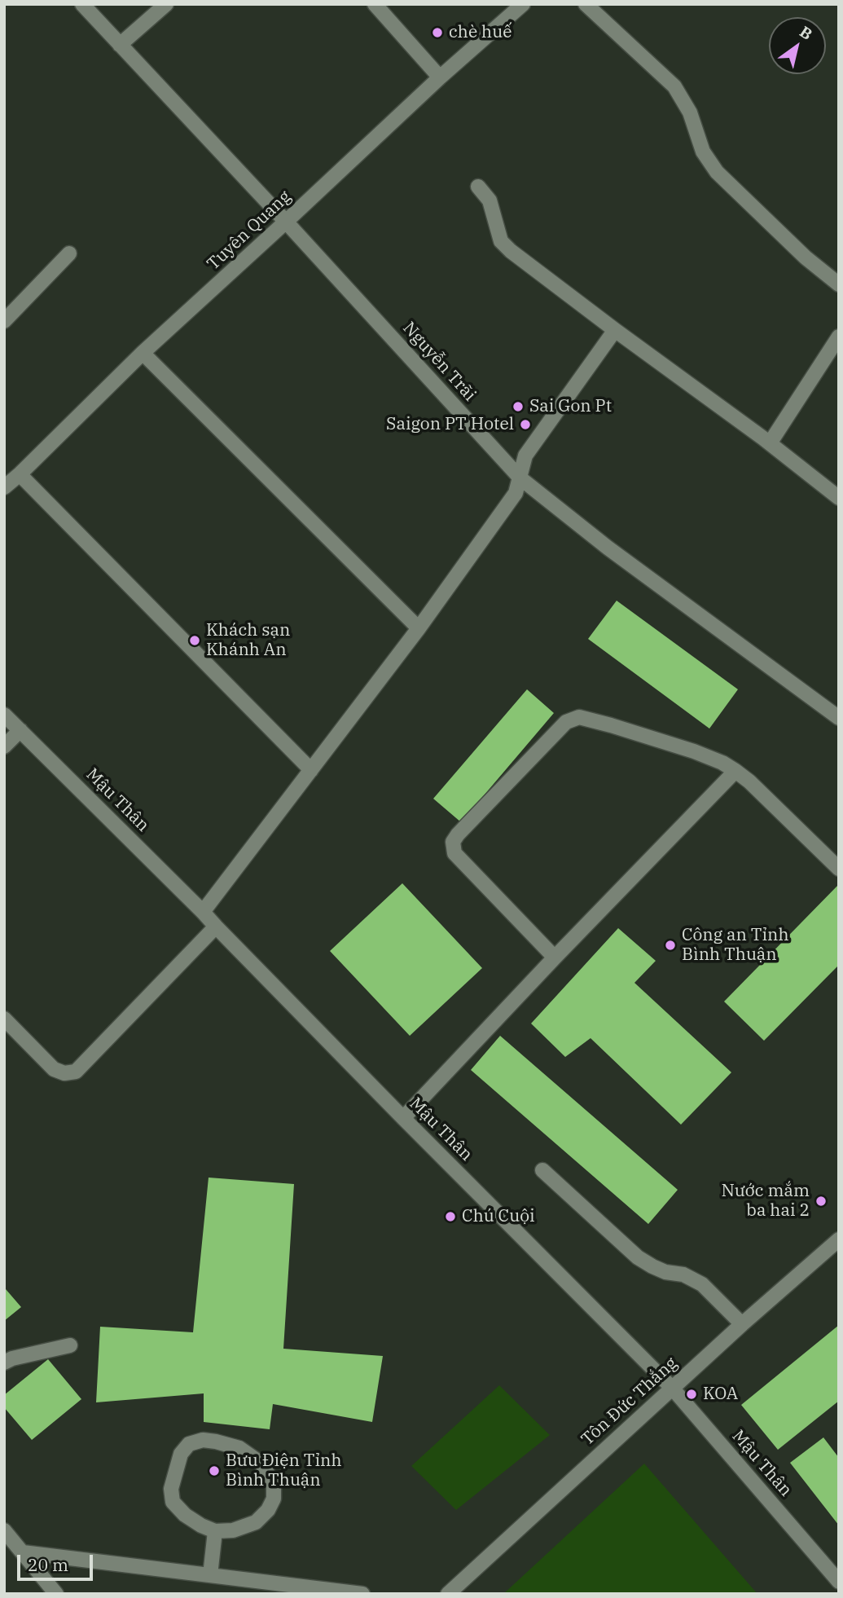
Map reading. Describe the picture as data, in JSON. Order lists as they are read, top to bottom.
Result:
{
  "streets": {
    "street": [
      "Tuyên Quang",
      "Nguyễn Trãi",
      "Mậu Thân",
      "Tôn Đức Thắng"
    ]
  },
  "crossings": [
    ["Tuyên Quang", "Nguyễn Trãi"],
    ["Mậu Thân", "Tôn Đức Thắng"]
  ],
  "places": [
    "chè huế",
    "Sai Gon Pt",
    "Saigon PT Hotel",
    "Khách sạn Khánh An",
    "Công an Tỉnh Bình Thuận",
    "Nước mắm ba hai 2",
    "Chú Cuội",
    "KOA",
    "Bưu Điện Tỉnh Bình Thuận"
  ],
  "scale_bar": "20 m",
  "north": "top right"
}
